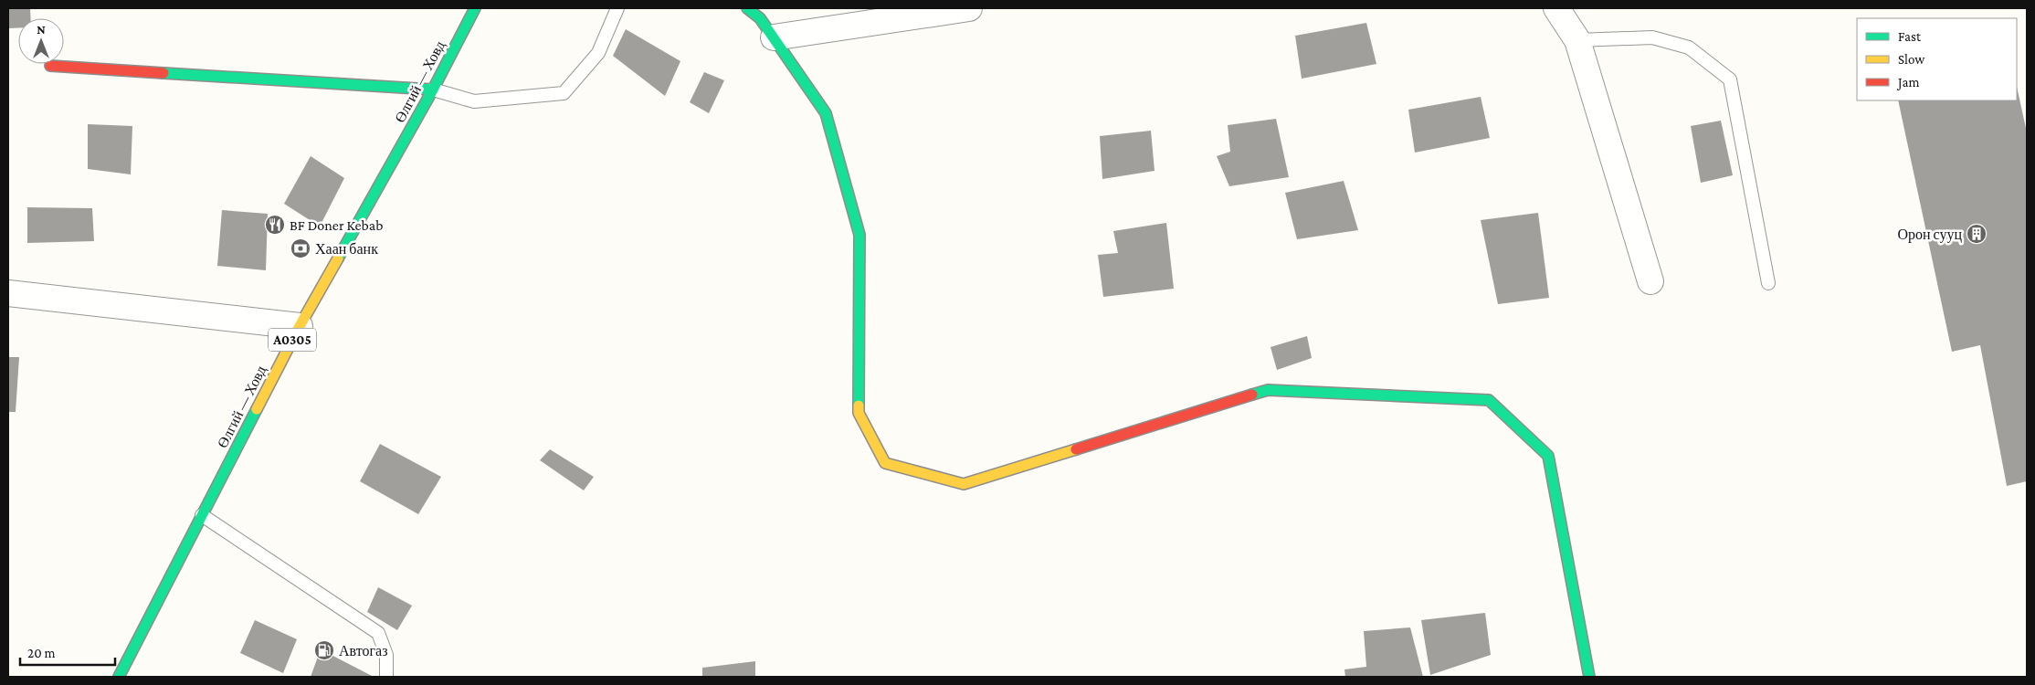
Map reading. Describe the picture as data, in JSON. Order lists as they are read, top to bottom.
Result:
{
  "streets": {
    "main road": ["Өлгий — Ховд", "A0305"]
  },
  "places": {
    "restaurant": ["BF Doner Kebab"],
    "building": ["Орон сууц"],
    "bank": ["Хаан банк"],
    "fuel station": ["Автогаз"]
  },
  "legend": ["Fast", "Slow", "Jam"],
  "scale_bar": "20 m",
  "north": "top"
}
